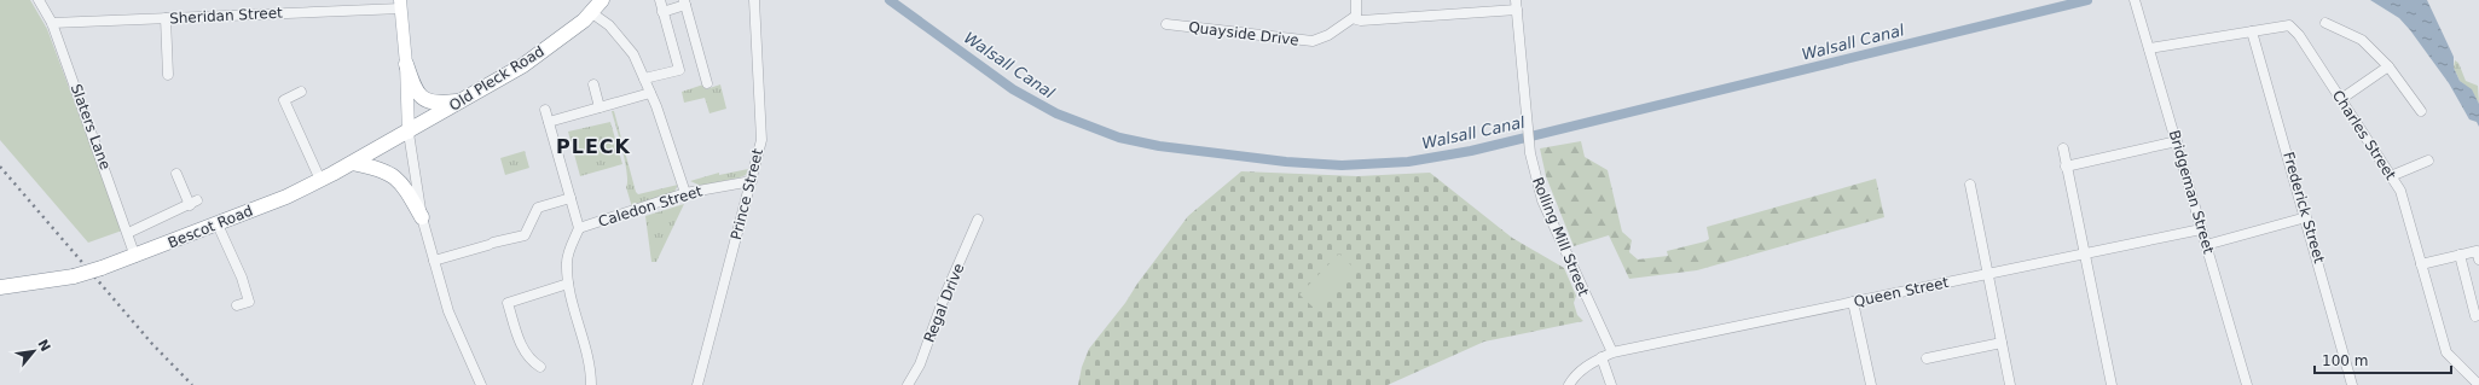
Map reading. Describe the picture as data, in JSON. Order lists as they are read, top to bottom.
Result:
{
  "streets": {
    "highway": ["Old Pleck Road", "Bescot Road"],
    "street": [
      "Sheridan Street",
      "Quayside Drive",
      "Slaters Lane",
      "Charles Street",
      "Bridgeman Street",
      "Prince Street",
      "Caledon Street",
      "Frederick Street",
      "Rolling Mill Street",
      "Queen Street",
      "Regal Drive"
    ]
  },
  "crossings": [
    ["Sheridan Street", "Slaters Lane"],
    ["Old Pleck Road", "Bescot Road"],
    ["Slaters Lane", "Bescot Road"],
    ["Charles Street", "Bridgeman Street"],
    ["Charles Street", "Frederick Street"],
    ["Bridgeman Street", "Queen Street"],
    ["Prince Street", "Caledon Street"],
    ["Rolling Mill Street", "Queen Street"]
  ],
  "districts": ["PLECK"],
  "water": ["Walsall Canal"],
  "scale_bar": "100 m",
  "north": "top right"
}
